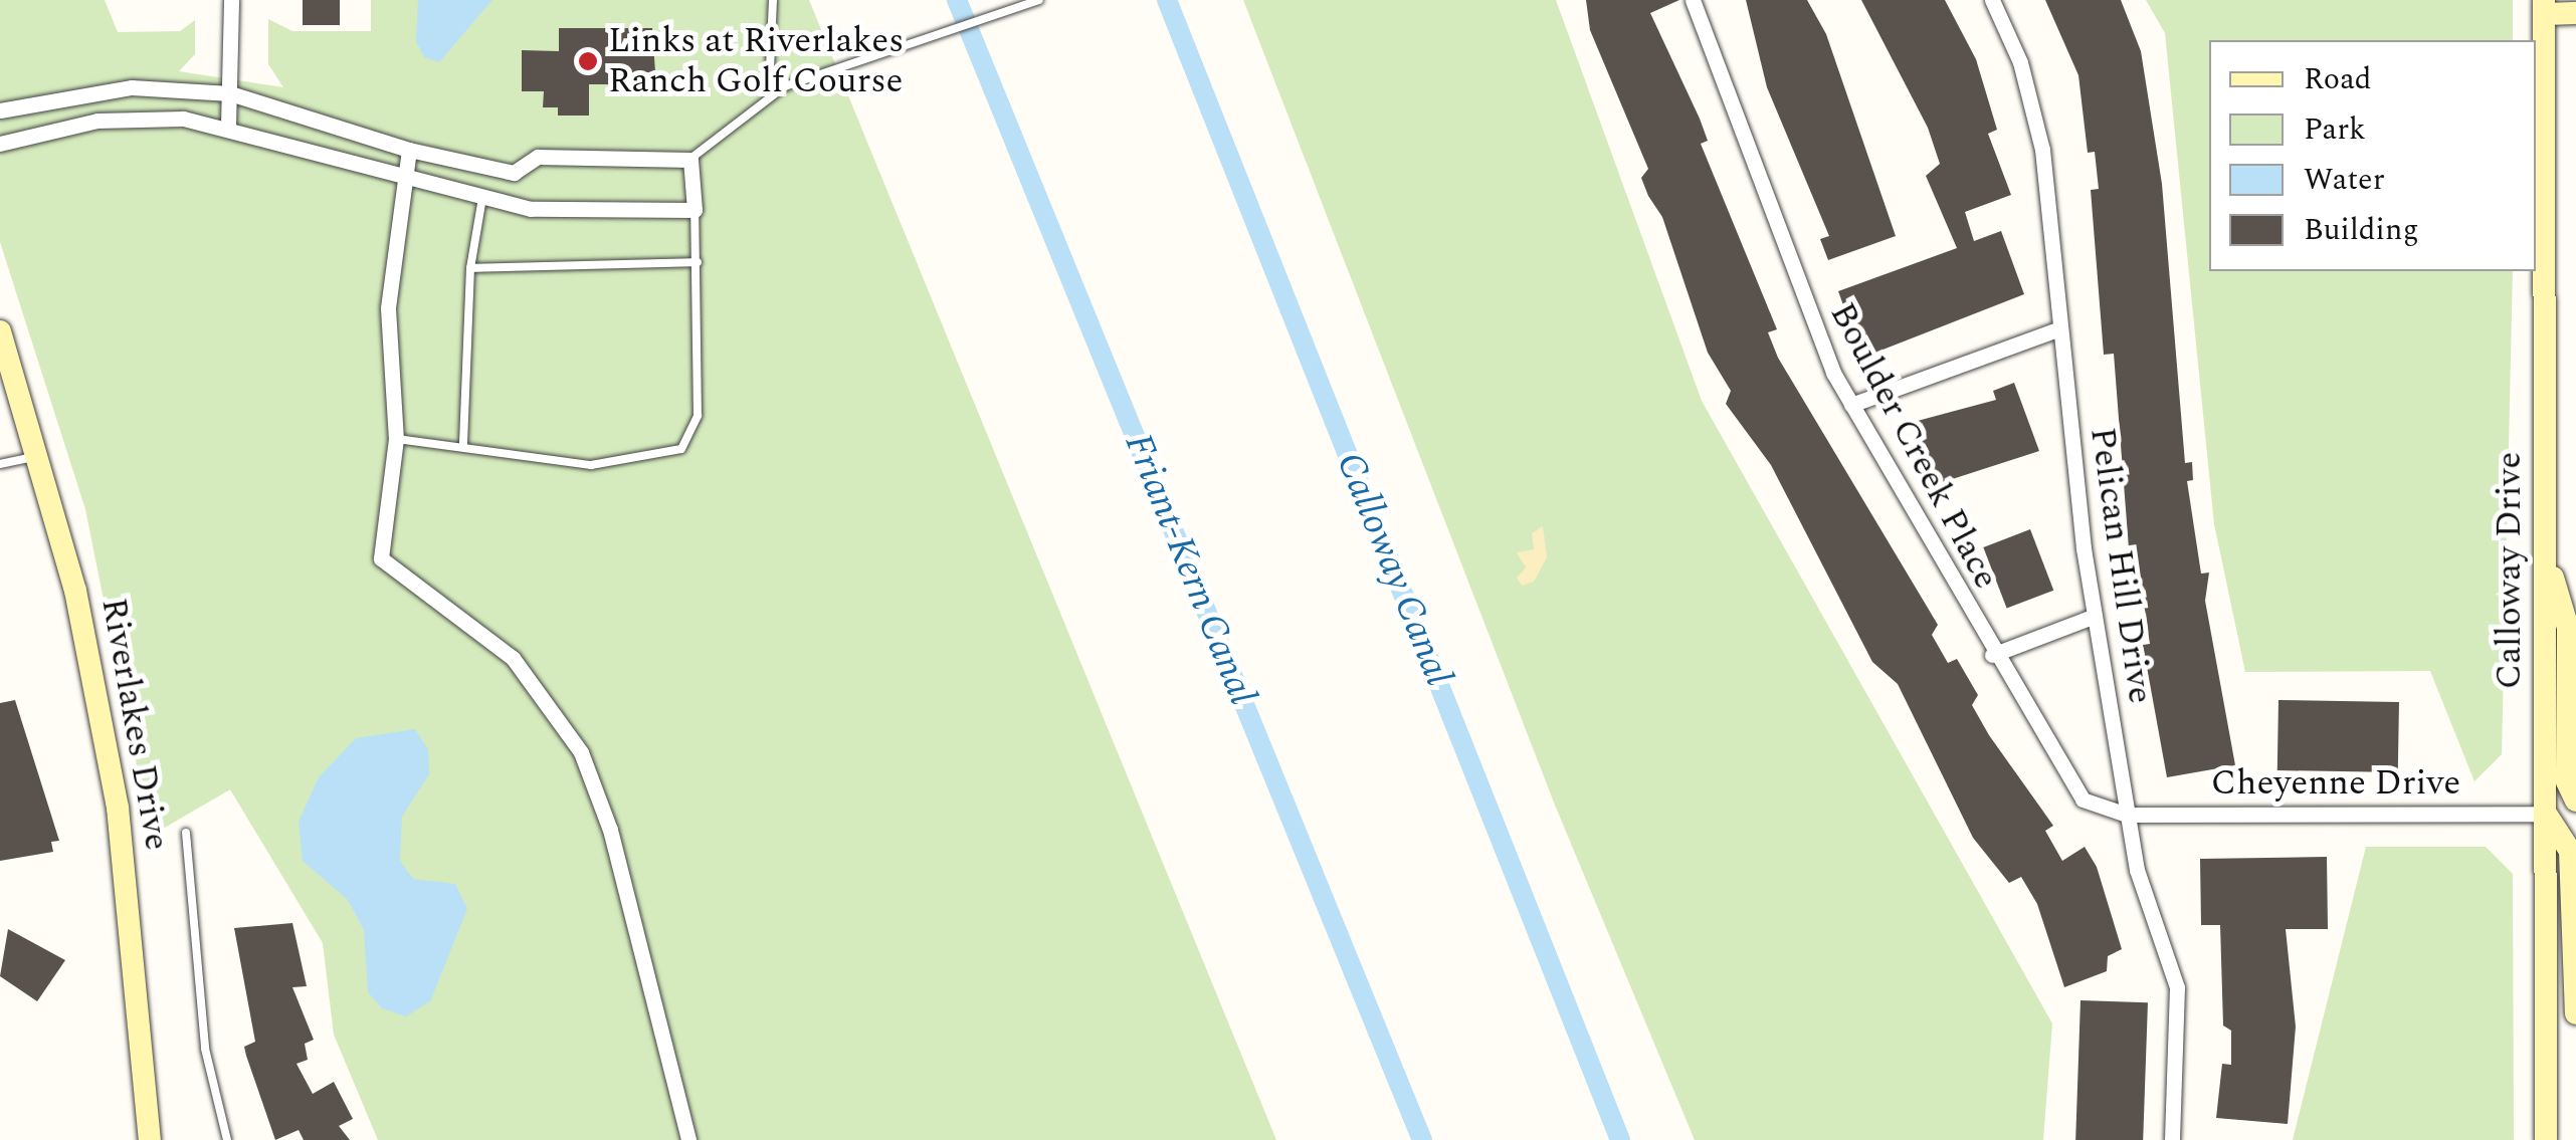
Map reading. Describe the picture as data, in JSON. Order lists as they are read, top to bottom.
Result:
{
  "streets": {
    "main road": ["Calloway Drive", "Riverlakes Drive"],
    "street": ["Boulder Creek Place", "Pelican Hill Drive", "Cheyenne Drive"]
  },
  "crossings": [
    ["Boulder Creek Place", "Pelican Hill Drive"],
    ["Boulder Creek Place", "Cheyenne Drive"],
    ["Pelican Hill Drive", "Cheyenne Drive"],
    ["Calloway Drive", "Cheyenne Drive"]
  ],
  "water": ["Friant-Kern Canal", "Calloway Canal"],
  "places": ["Links at Riverlakes Ranch Golf Course"],
  "legend": [
    "Road",
    "Park",
    "Water",
    "Building"
  ]
}
